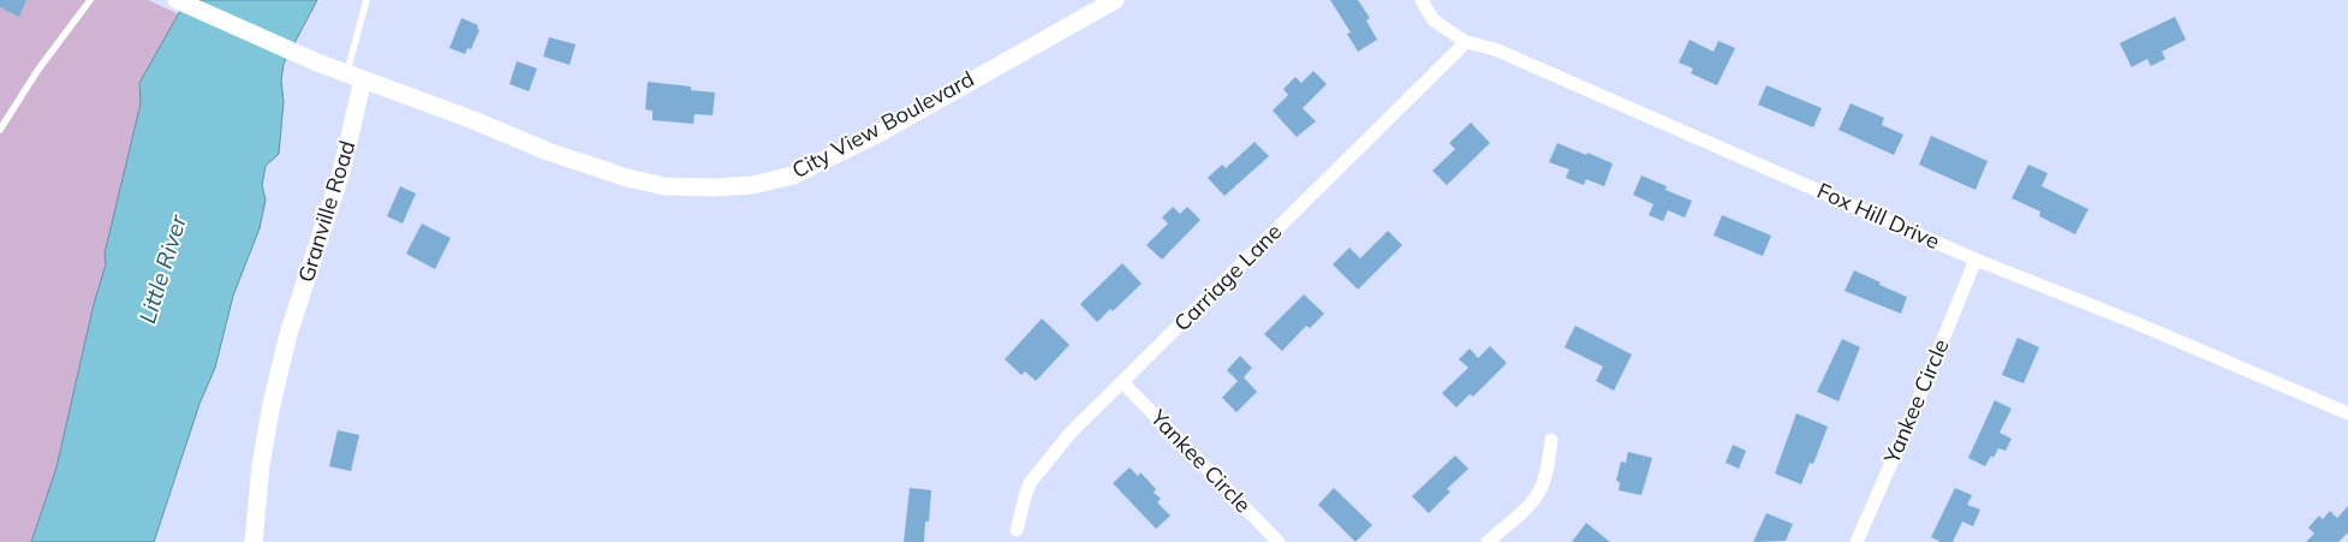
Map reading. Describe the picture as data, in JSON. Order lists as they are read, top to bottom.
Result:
{
  "streets": {
    "street": [
      "City View Boulevard",
      "Granville Road",
      "Fox Hill Drive",
      "Carriage Lane",
      "Yankee Circle"
    ]
  },
  "crossings": [
    ["City View Boulevard", "Granville Road"],
    ["Fox Hill Drive", "Carriage Lane"],
    ["Fox Hill Drive", "Yankee Circle"],
    ["Carriage Lane", "Yankee Circle"]
  ],
  "water": ["Little River"]
}
